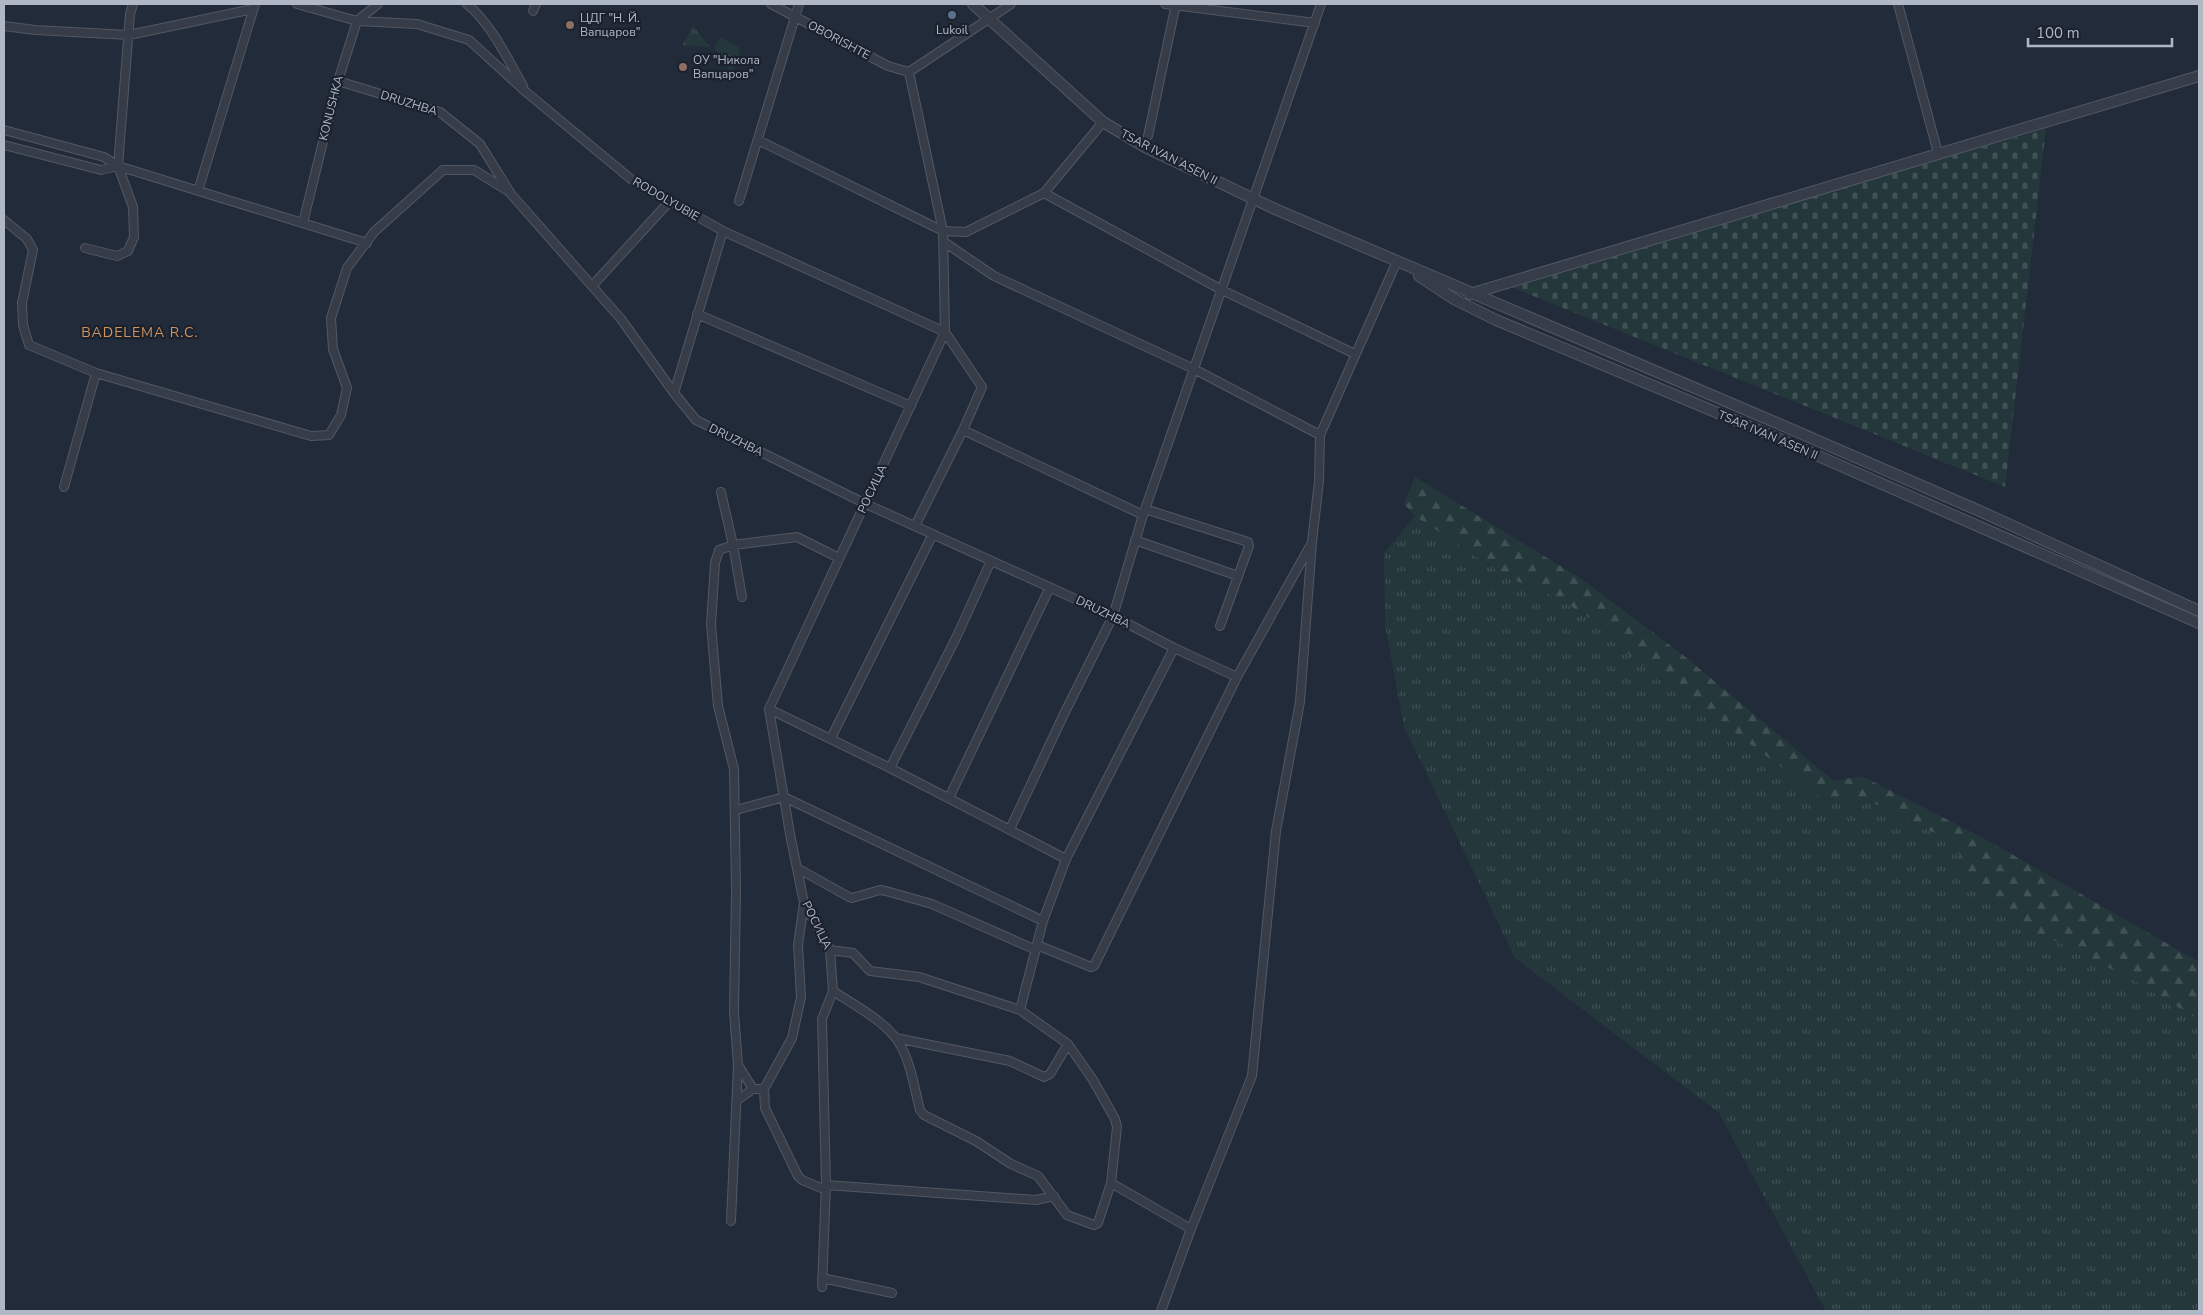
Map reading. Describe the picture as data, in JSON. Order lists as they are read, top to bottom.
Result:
{
  "streets": {
    "street": [
      "OBORISHTE",
      "DRUZHBA",
      "KONUSHKA",
      "TSAR IVAN ASEN II",
      "RODOLYUBIE",
      "РОСИЦА"
    ]
  },
  "crossings": [
    ["OBORISHTE", "РОСИЦА"],
    ["DRUZHBA", "KONUSHKA"],
    ["DRUZHBA", "РОСИЦА"],
    ["KONUSHKA", "RODOLYUBIE"],
    ["RODOLYUBIE", "РОСИЦА"]
  ],
  "districts": ["BADELEMA R.C."],
  "places": ["Lukoil", "ЦДГ \"Н. Й. Вапцаров\"", "ОУ \"Никола Вапцаров\""],
  "scale_bar": "100 m"
}
